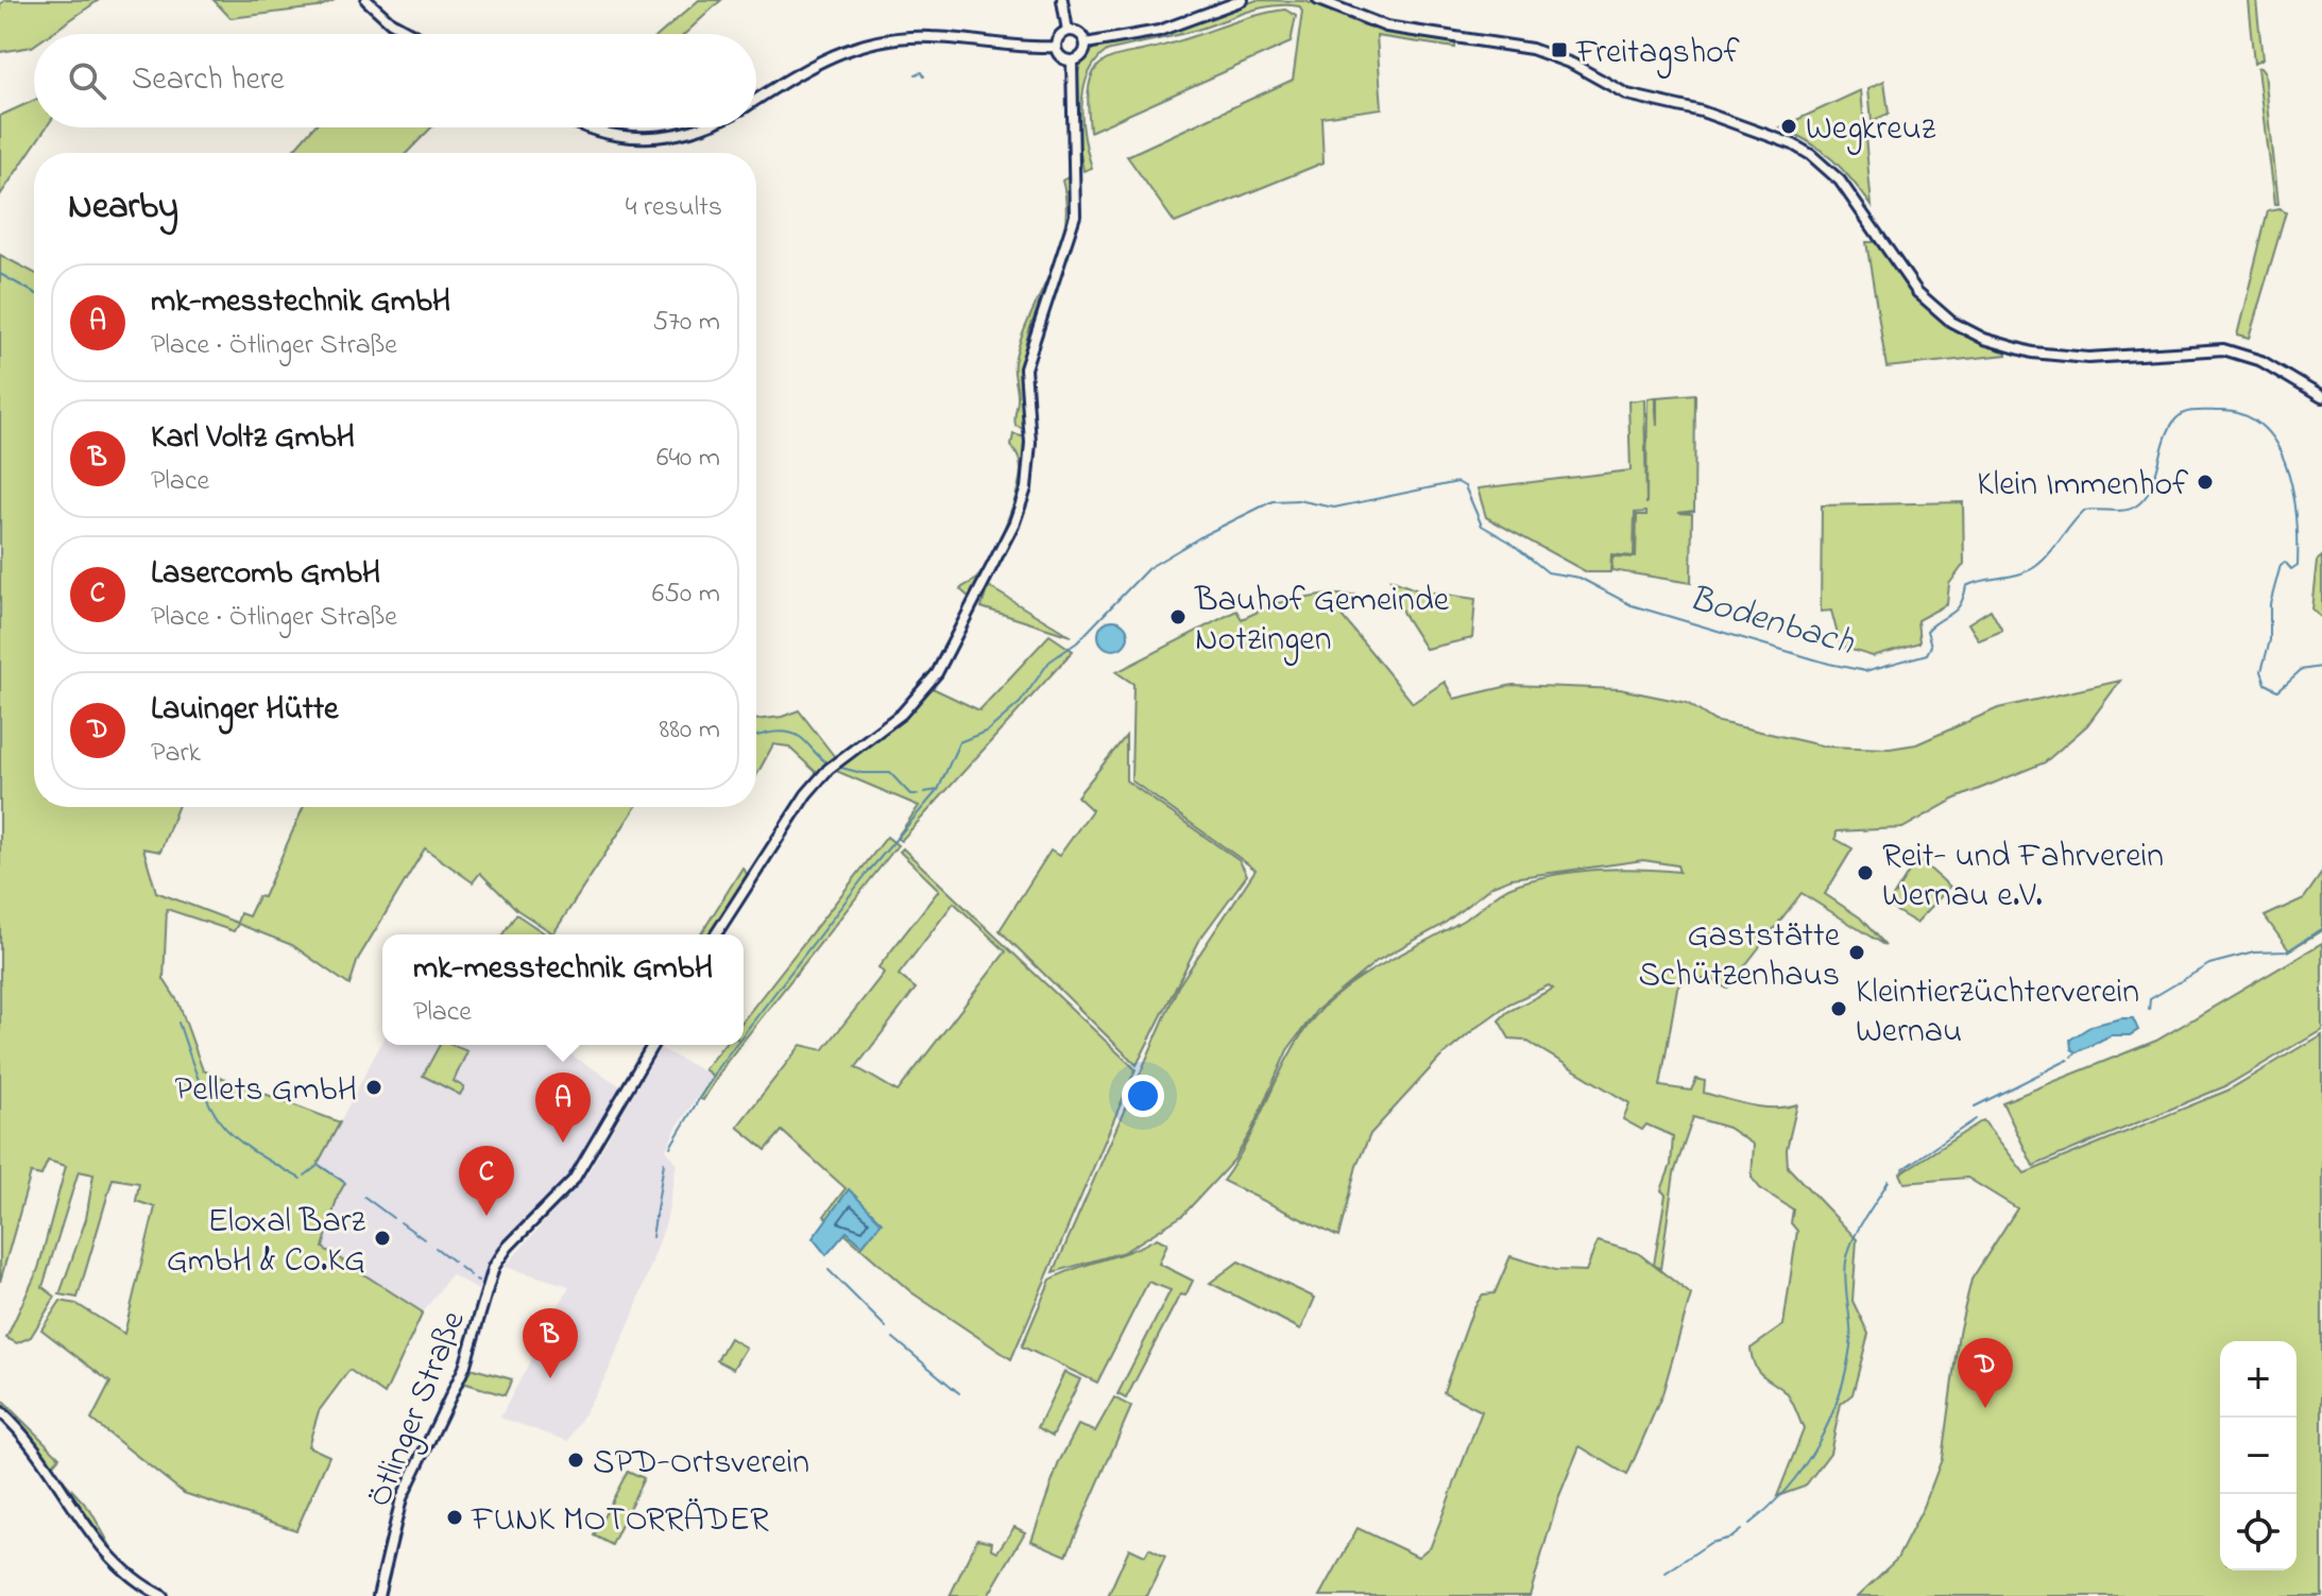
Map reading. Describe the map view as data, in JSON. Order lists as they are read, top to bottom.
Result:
{
  "streets": {
    "main road": ["Ötlinger Straße"]
  },
  "water": ["Bodenbach"],
  "places": {
    "transit": ["Freitagshof"],
    "other": [
      "Wegkreuz",
      "Klein Immenhof",
      "Bauhof Gemeinde Notzingen",
      "Reit- und Fahrverein Wernau e.V.",
      "Gaststätte Schützenhaus",
      "Kleintierzüchterverein Wernau",
      "Pellets GmbH",
      "Eloxal Barz GmbH & Co.KG",
      "SPD-Ortsverein",
      "FUNK MOTORRÄDER"
    ]
  },
  "page": {
    "search": "Search here",
    "heading": ["Nearby", "4 results"],
    "list": [
      {
        "mark": "A",
        "name": "mk-messtechnik GmbH",
        "note": "Place · Ötlinger Straße",
        "value": "570 m"
      },
      {
        "mark": "B",
        "name": "Karl Voltz GmbH",
        "note": "Place",
        "value": "640 m"
      },
      {
        "mark": "C",
        "name": "Lasercomb GmbH",
        "note": "Place · Ötlinger Straße",
        "value": "650 m"
      },
      {
        "mark": "D",
        "name": "Lauinger Hütte",
        "note": "Park",
        "value": "880 m"
      }
    ],
    "popup": ["mk-messtechnik GmbH", "Place"],
    "pins": [
      "A",
      "C",
      "B",
      "D"
    ],
    "map_buttons": ["+", "−"]
  }
}
